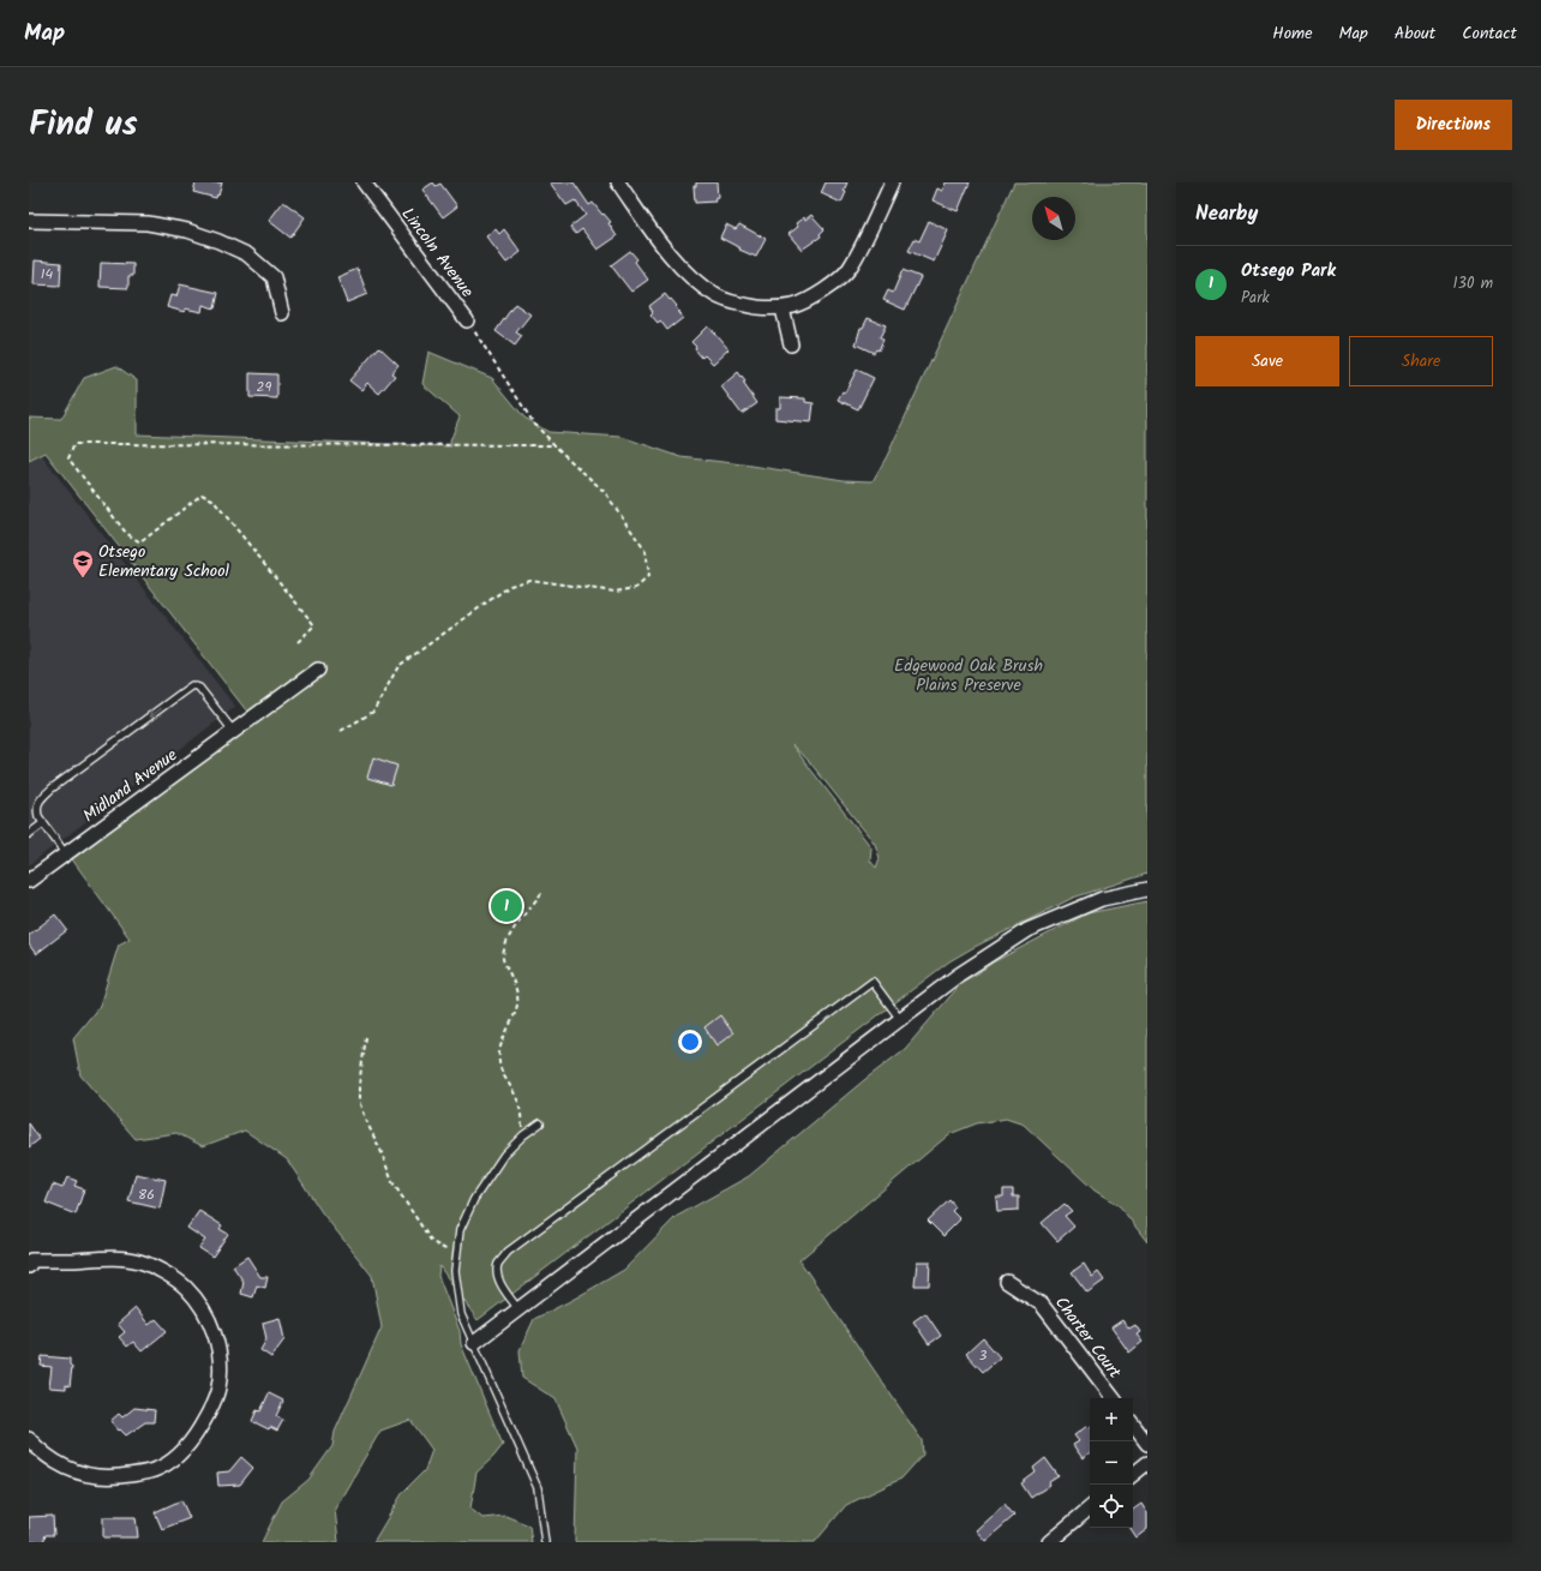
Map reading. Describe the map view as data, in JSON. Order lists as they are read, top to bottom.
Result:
{
  "streets": {
    "street": ["Lincoln Avenue", "Midland Avenue", "Charter Court"]
  },
  "parks": ["Edgewood Oak Brush Plains Preserve"],
  "places": {
    "school or university": ["Otsego Elementary School"]
  },
  "house_numbers": [
    "14",
    "29",
    "86",
    "3"
  ],
  "north": "top left",
  "page": {
    "header": "Map",
    "nav": [
      "Home",
      "Map",
      "About",
      "Contact"
    ],
    "title": "Find us",
    "buttons": [
      "Directions",
      ["Save", "Share"]
    ],
    "heading": "Nearby",
    "list": [
      {
        "mark": "1",
        "name": "Otsego Park",
        "note": "Park",
        "value": "130 m"
      }
    ],
    "pins": "1",
    "map_buttons": ["+", "−"]
  }
}
